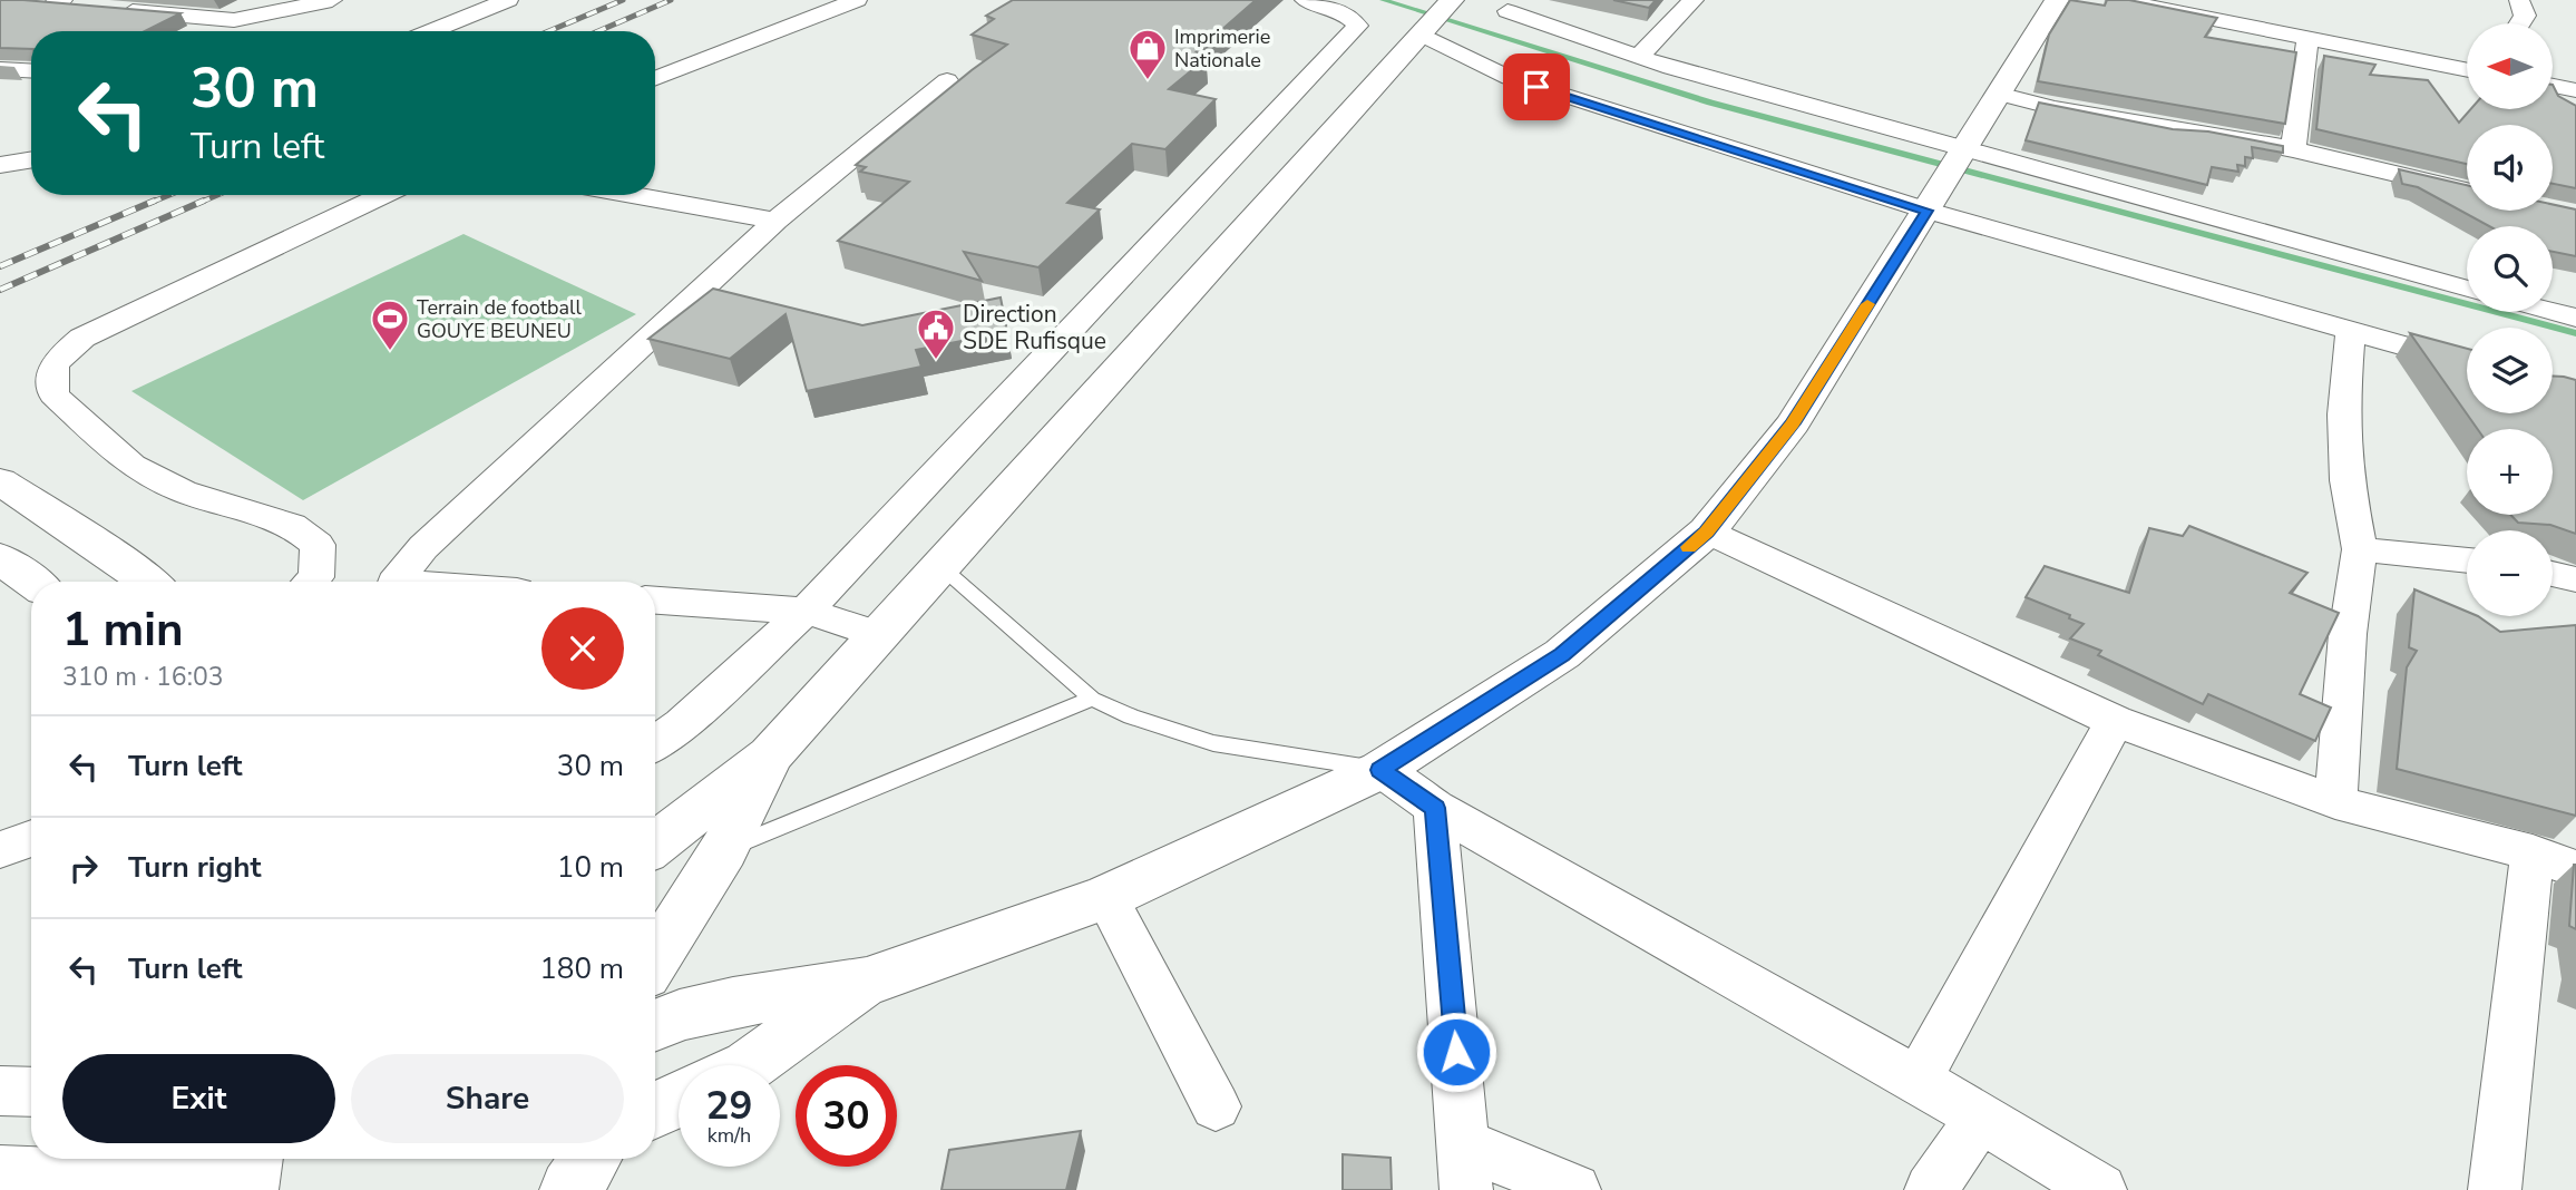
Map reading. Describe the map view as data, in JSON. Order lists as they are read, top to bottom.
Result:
{
  "places": {
    "shop": ["Imprimerie Nationale"],
    "sports": ["Terrain de football GOUYE BEUNEU"],
    "public building": ["Direction SDE Rufisque"]
  },
  "north": "left",
  "page": {
    "map_buttons": ["+", "−"],
    "turn": ["30 m", "Turn left"],
    "heading": ["1 min", "310 m · 16:03"],
    "list": [
      {
        "name": "Turn left",
        "value": "30 m"
      },
      {
        "name": "Turn right",
        "value": "10 m"
      },
      {
        "name": "Turn left",
        "value": "180 m"
      }
    ],
    "buttons": ["Exit", "Share"],
    "speed": "29 km/h",
    "limit": "30"
  }
}
